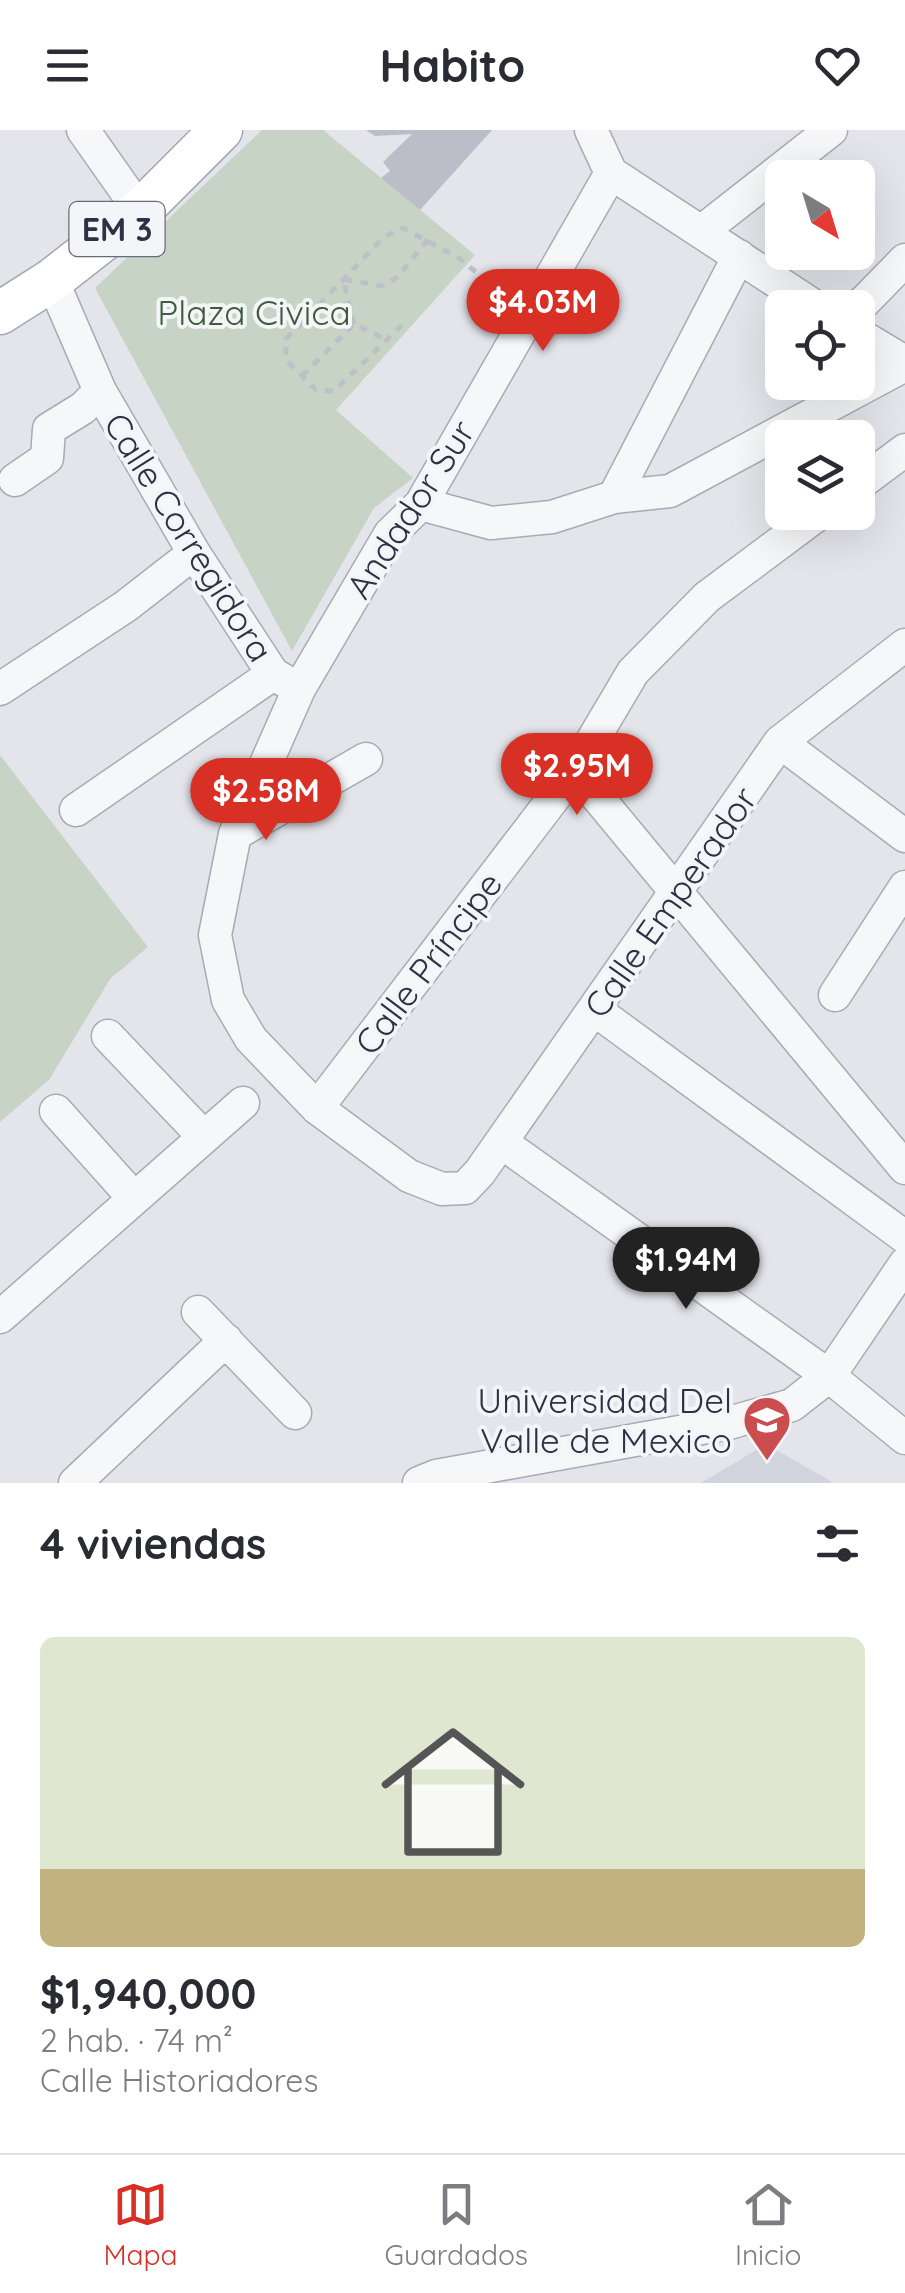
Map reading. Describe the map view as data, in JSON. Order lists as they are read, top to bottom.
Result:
{
  "streets": {
    "main road": ["EM 3"],
    "street": [
      "Andador Sur",
      "Calle Corregidora",
      "Calle Emperador",
      "Calle Príncipe"
    ]
  },
  "crossings": [
    ["EM 3", "Calle Corregidora"],
    ["Andador Sur", "Calle Corregidora"],
    ["Calle Corregidora", "Calle Emperador"],
    ["Calle Corregidora", "Calle Príncipe"]
  ],
  "parks": ["Plaza Civica"],
  "places": {
    "school or university": ["Universidad Del Valle de Mexico"]
  },
  "north": "bottom right",
  "page": {
    "header": "Habito",
    "price": [
      "$4.03M",
      "$2.95M",
      "$2.58M",
      "$1.94M"
    ],
    "heading": "4 viviendas",
    "list": [
      {
        "name": "$1,940,000",
        "note": "2 hab. · 74 m² · Calle Historiadores"
      }
    ],
    "tabs": ["Mapa", "Guardados", "Inicio"]
  }
}
